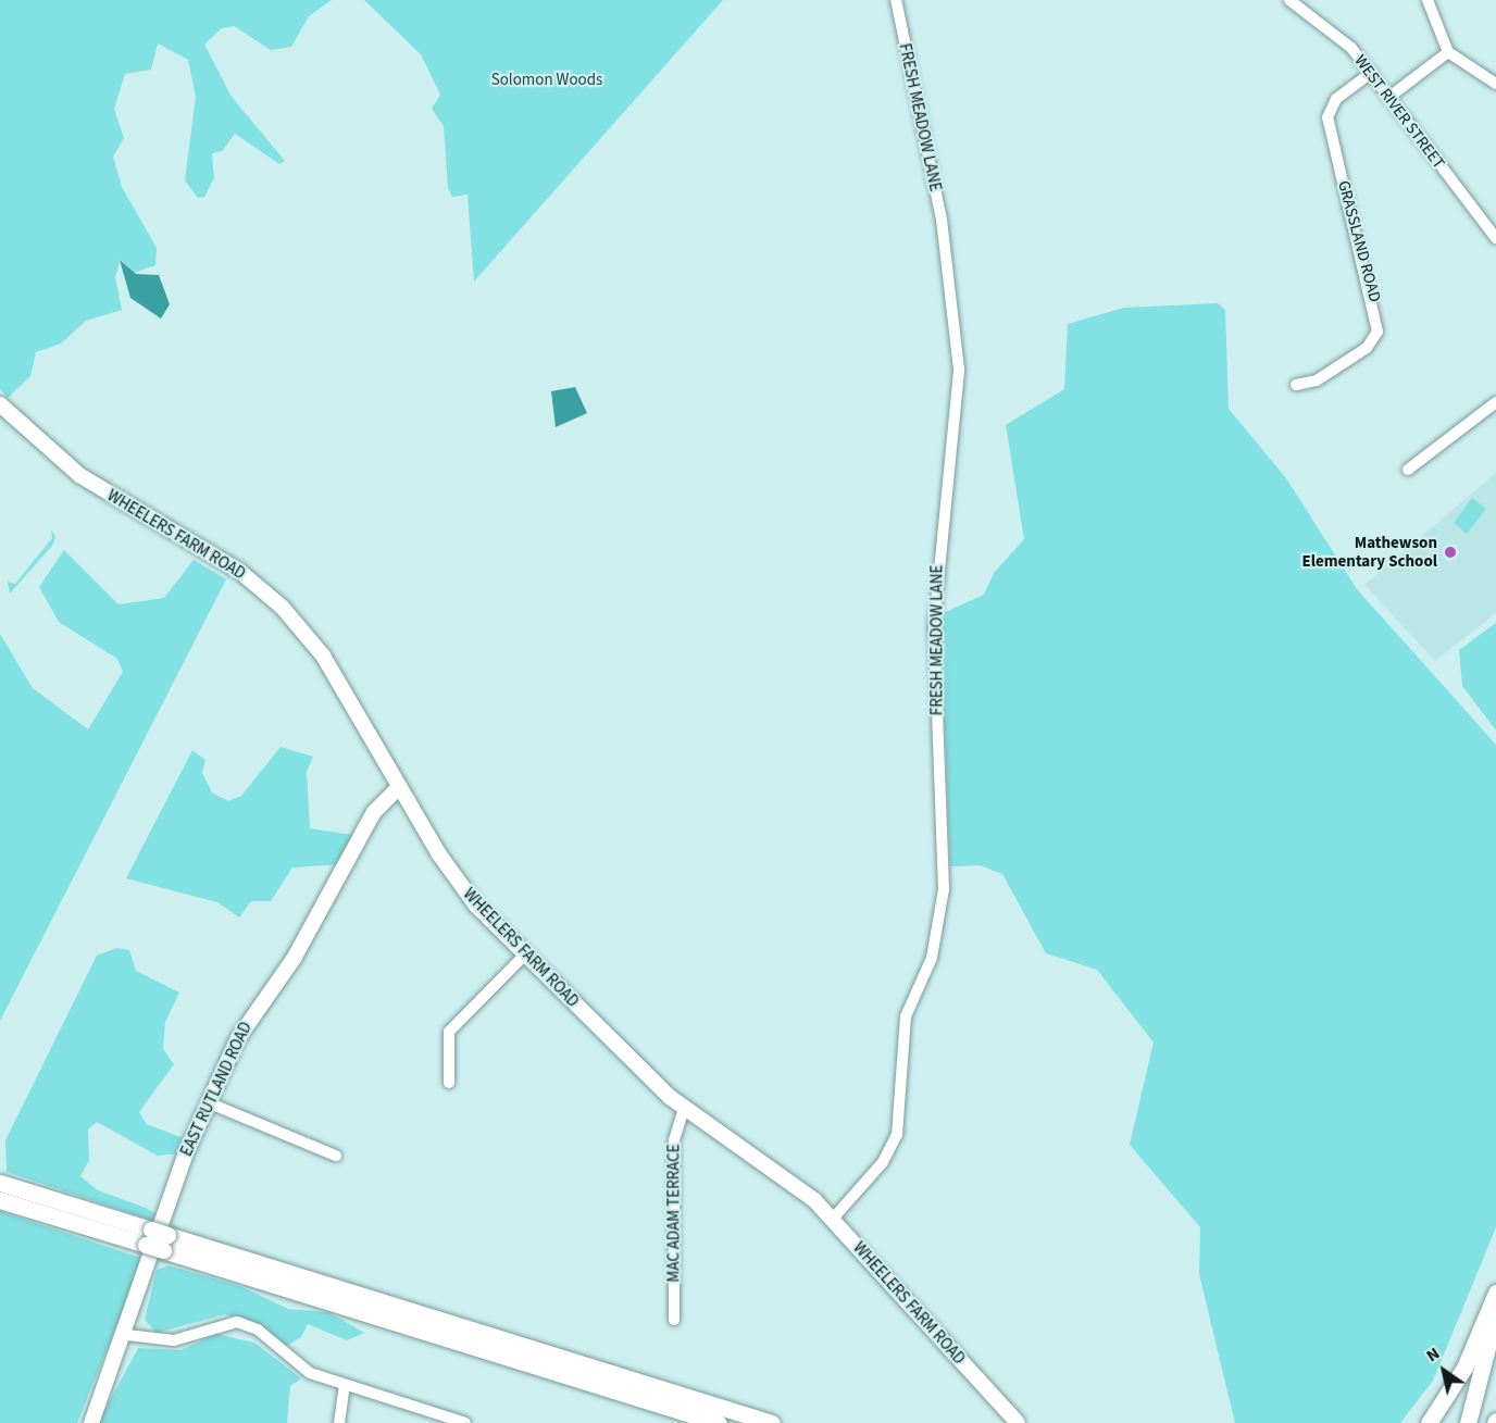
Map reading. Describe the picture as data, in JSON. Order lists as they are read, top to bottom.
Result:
{
  "streets": {
    "main road": ["WHEELERS FARM ROAD", "EAST RUTLAND ROAD"],
    "street": [
      "WEST RIVER STREET",
      "FRESH MEADOW LANE",
      "GRASSLAND ROAD",
      "MAC ADAM TERRACE"
    ]
  },
  "crossings": [
    ["WEST RIVER STREET", "GRASSLAND ROAD"],
    ["FRESH MEADOW LANE", "WHEELERS FARM ROAD"],
    ["WHEELERS FARM ROAD", "EAST RUTLAND ROAD"],
    ["WHEELERS FARM ROAD", "MAC ADAM TERRACE"]
  ],
  "parks": ["Solomon Woods"],
  "places": ["Mathewson Elementary School"],
  "north": "top left"
}
